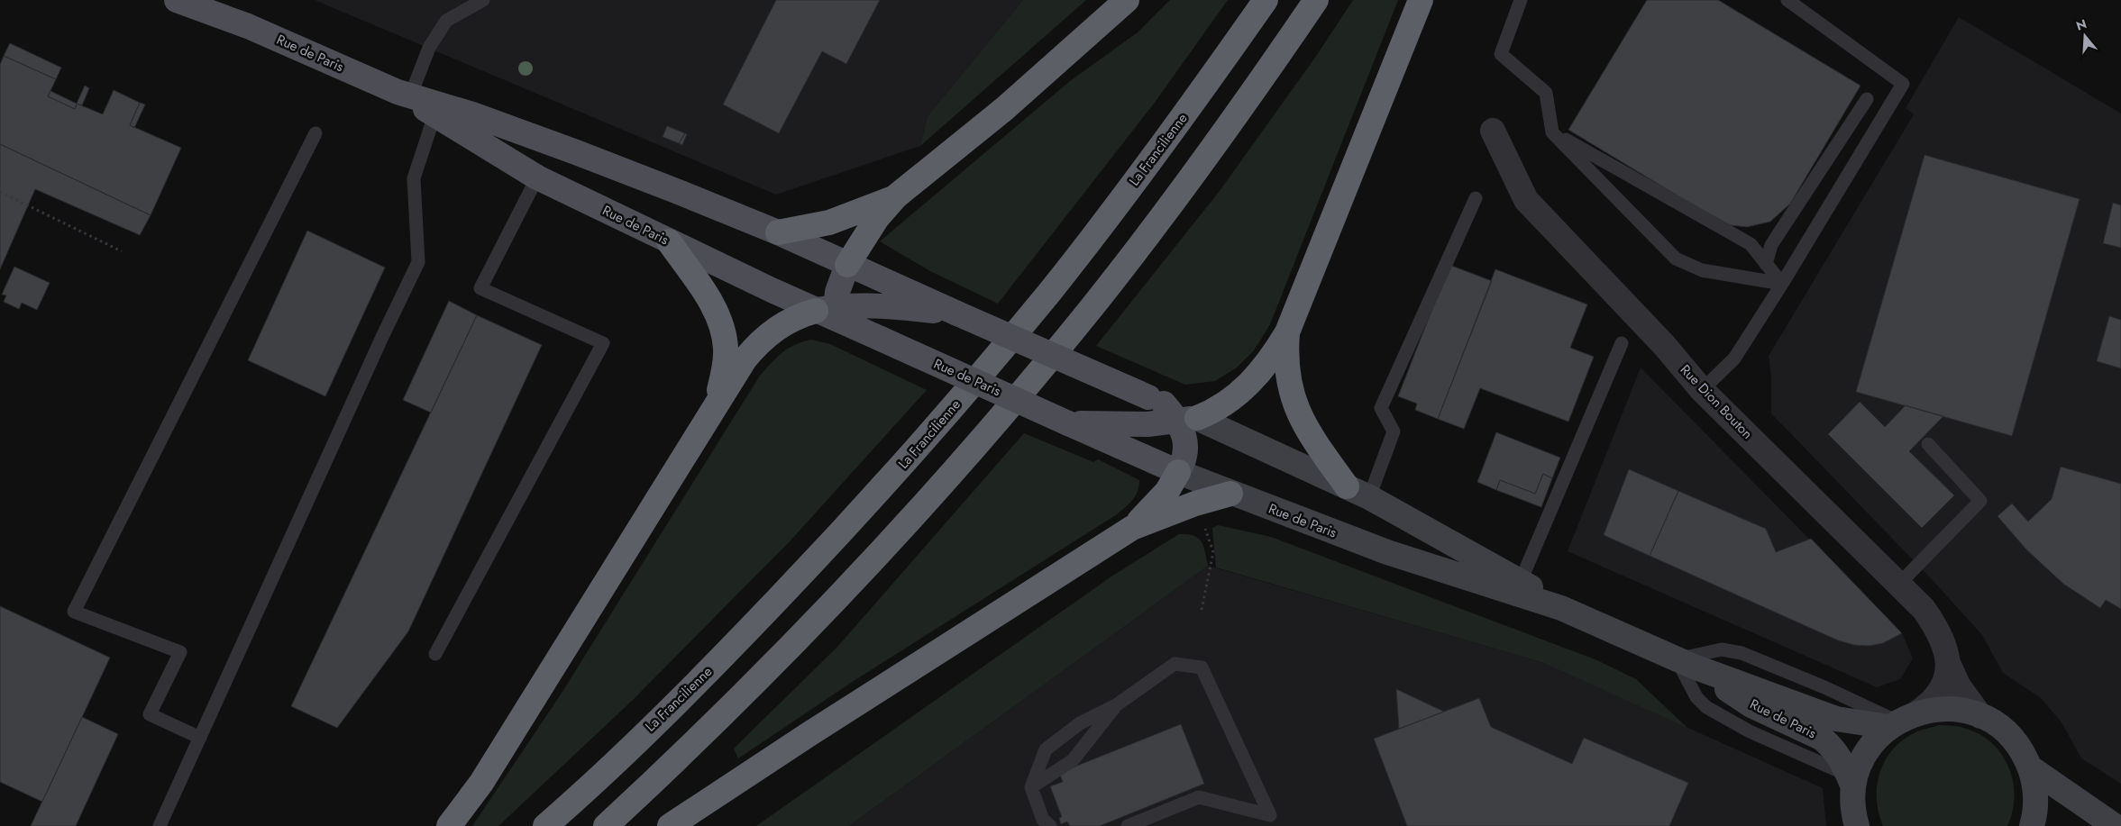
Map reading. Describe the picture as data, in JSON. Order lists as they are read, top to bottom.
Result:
{
  "streets": {
    "highway": ["La Francilienne"],
    "main road": ["Rue de Paris"],
    "street": ["Rue Dion Bouton"]
  },
  "crossings": [
    ["Rue de Paris", "Rue Dion Bouton"]
  ],
  "north": "top"
}
